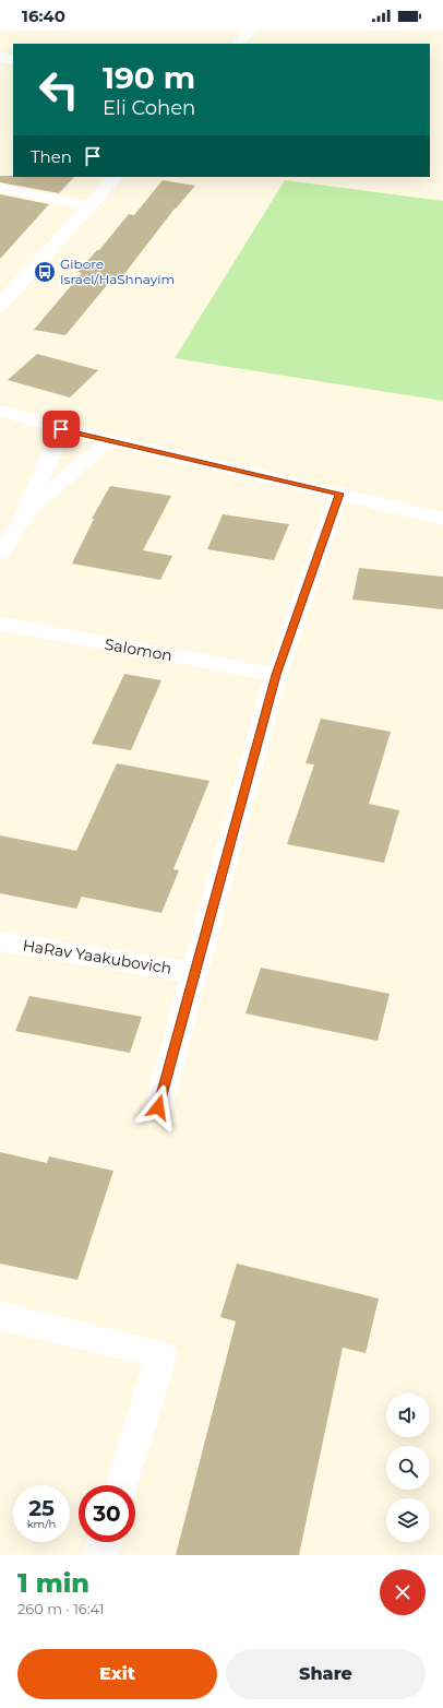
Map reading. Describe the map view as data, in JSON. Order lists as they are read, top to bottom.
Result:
{
  "streets": {
    "street": ["Salomon", "HaRav Yaakubovich"]
  },
  "places": {
    "bus stop": ["Gibore Israel/HaShnayim"]
  },
  "page": {
    "status": "16:40",
    "turn": ["190 m", "Eli Cohen"],
    "then": "Then",
    "speed": "25 km/h",
    "limit": "30",
    "heading": ["1 min", "260 m · 16:41"],
    "buttons": ["Exit", "Share"]
  }
}
